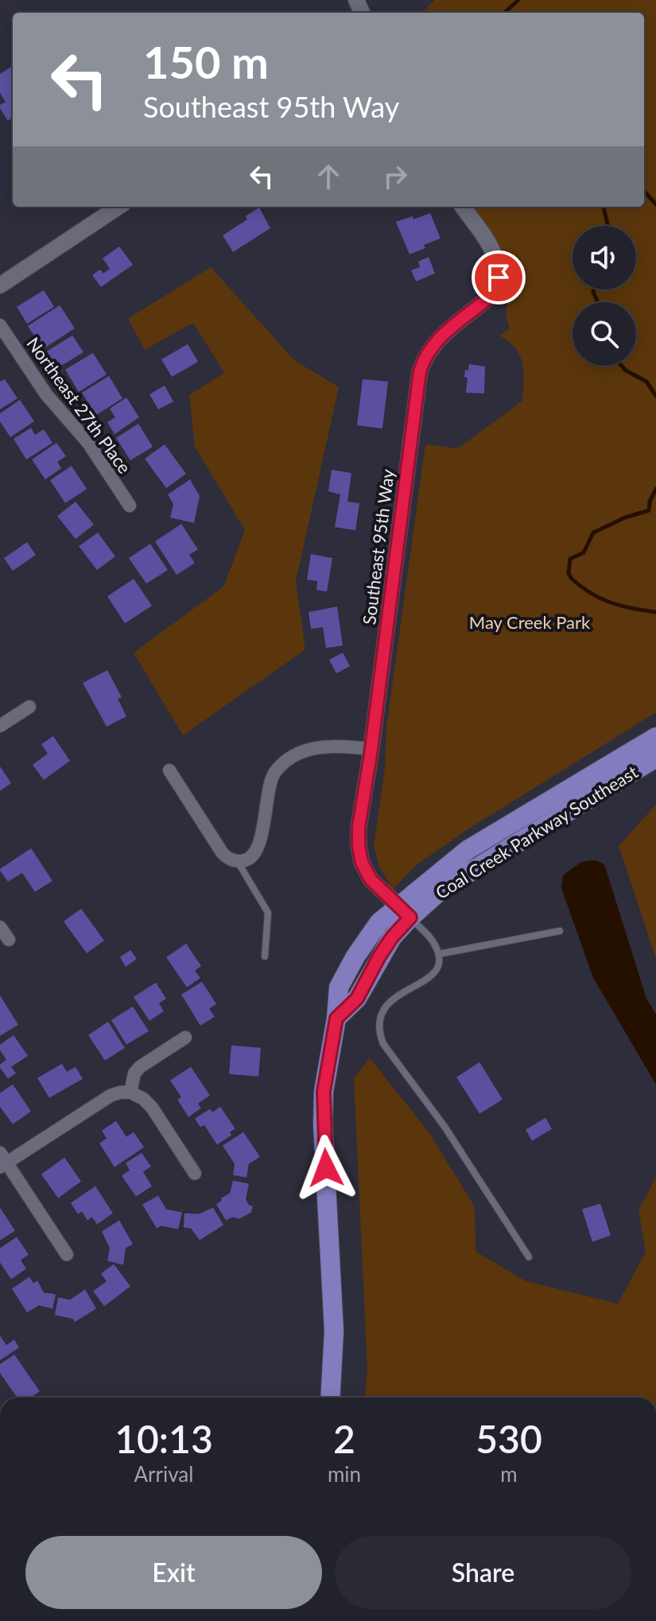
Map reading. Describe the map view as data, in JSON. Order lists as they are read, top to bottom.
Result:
{
  "streets": {
    "main road": ["Coal Creek Parkway Southeast"],
    "street": ["Northeast 27th Place", "Southeast 95th Way"]
  },
  "crossings": [
    ["Southeast 95th Way", "Coal Creek Parkway Southeast"]
  ],
  "parks": ["May Creek Park"],
  "page": {
    "turn": ["150 m", "Southeast 95th Way"],
    "eta": [
      "10:13",
      "Arrival",
      "2",
      "min",
      "530",
      "m"
    ],
    "buttons": ["Exit", "Share"]
  }
}
